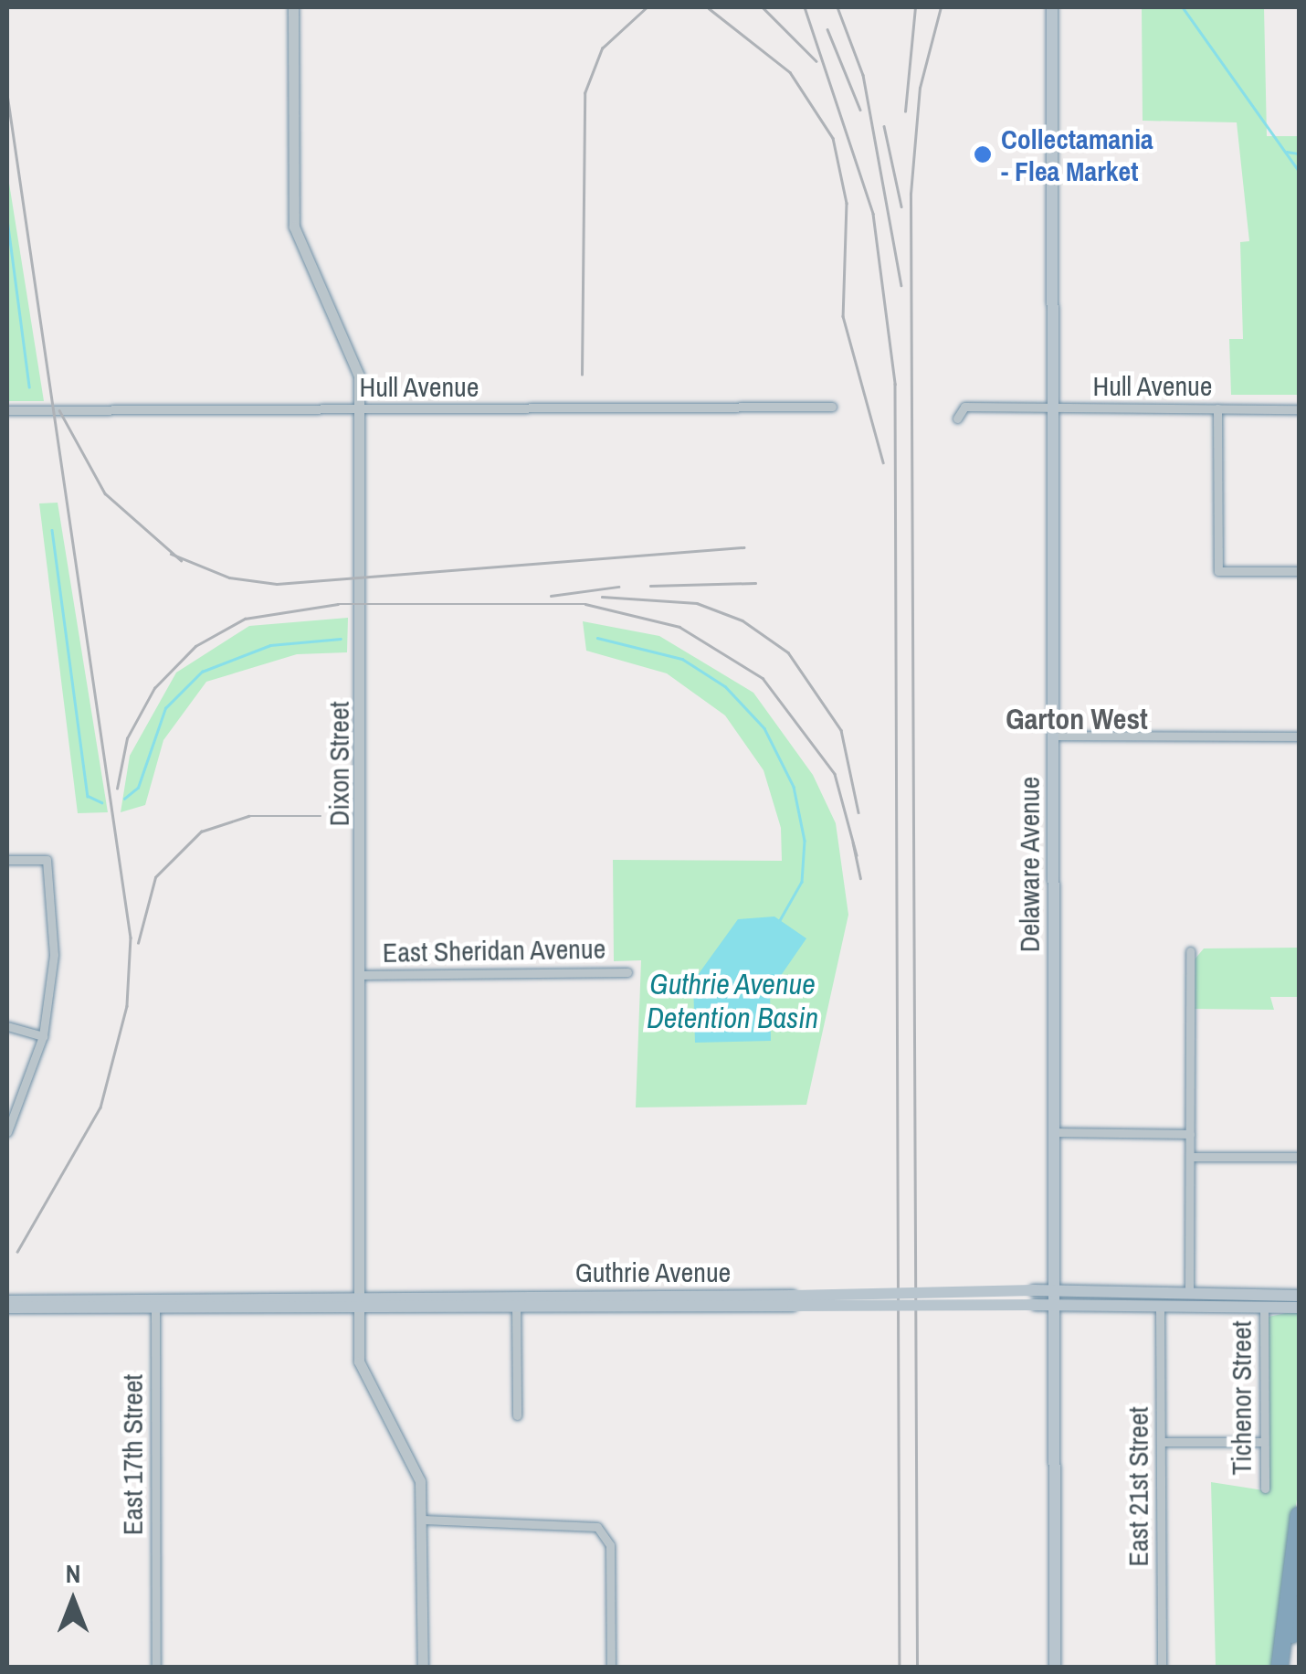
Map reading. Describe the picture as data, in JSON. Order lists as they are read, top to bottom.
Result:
{
  "streets": {
    "main road": ["Delaware Avenue", "Guthrie Avenue"],
    "street": [
      "Hull Avenue",
      "Dixon Street",
      "East Sheridan Avenue",
      "Tichenor Street",
      "East 17th Street",
      "East 21st Street"
    ]
  },
  "crossings": [
    ["Hull Avenue", "Dixon Street"],
    ["Hull Avenue", "Delaware Avenue"],
    ["Dixon Street", "East Sheridan Avenue"],
    ["Dixon Street", "Guthrie Avenue"],
    ["Delaware Avenue", "Guthrie Avenue"],
    ["Guthrie Avenue", "Tichenor Street"],
    ["Guthrie Avenue", "East 17th Street"],
    ["Guthrie Avenue", "East 21st Street"]
  ],
  "districts": ["Garton West"],
  "water": ["Guthrie Avenue Detention Basin"],
  "places": ["Collectamania - Flea Market"],
  "north": "top"
}
